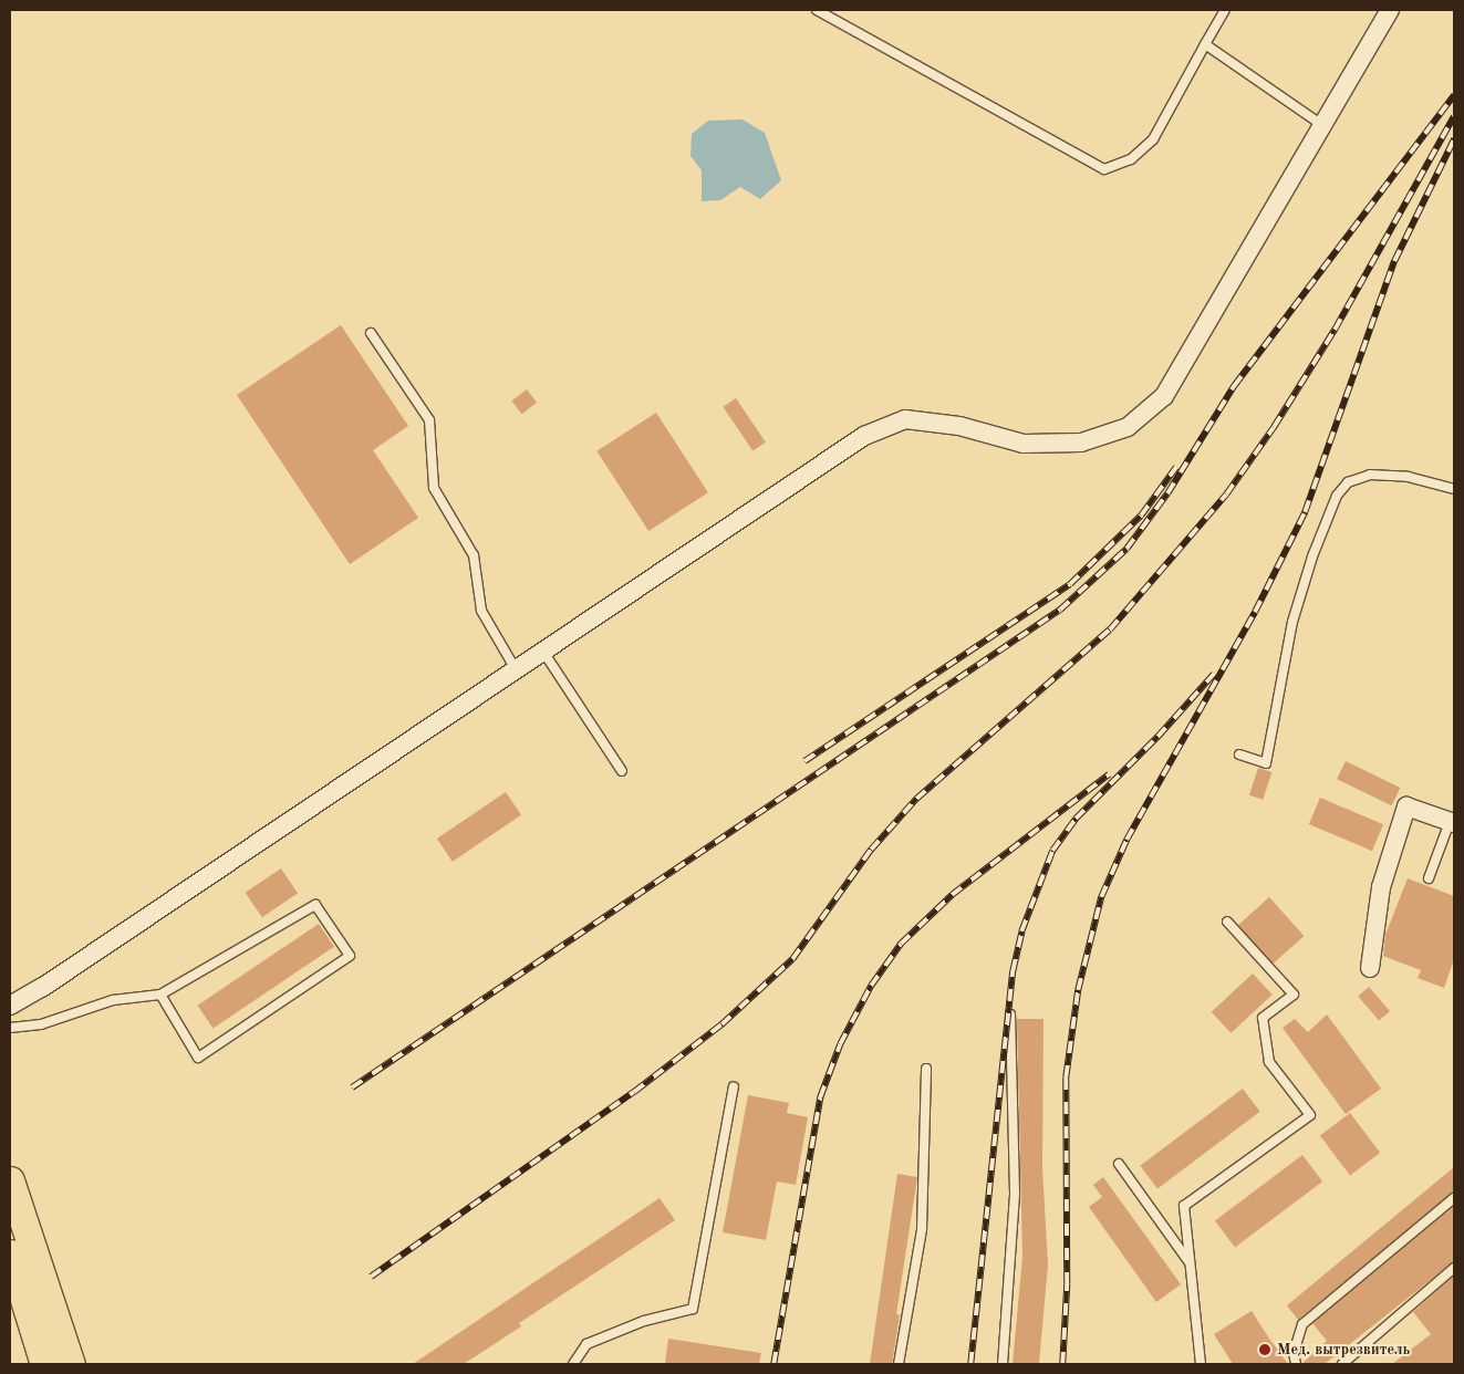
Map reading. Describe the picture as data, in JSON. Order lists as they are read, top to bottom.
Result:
{
  "places": ["Мед. вытрезвитель"]
}
